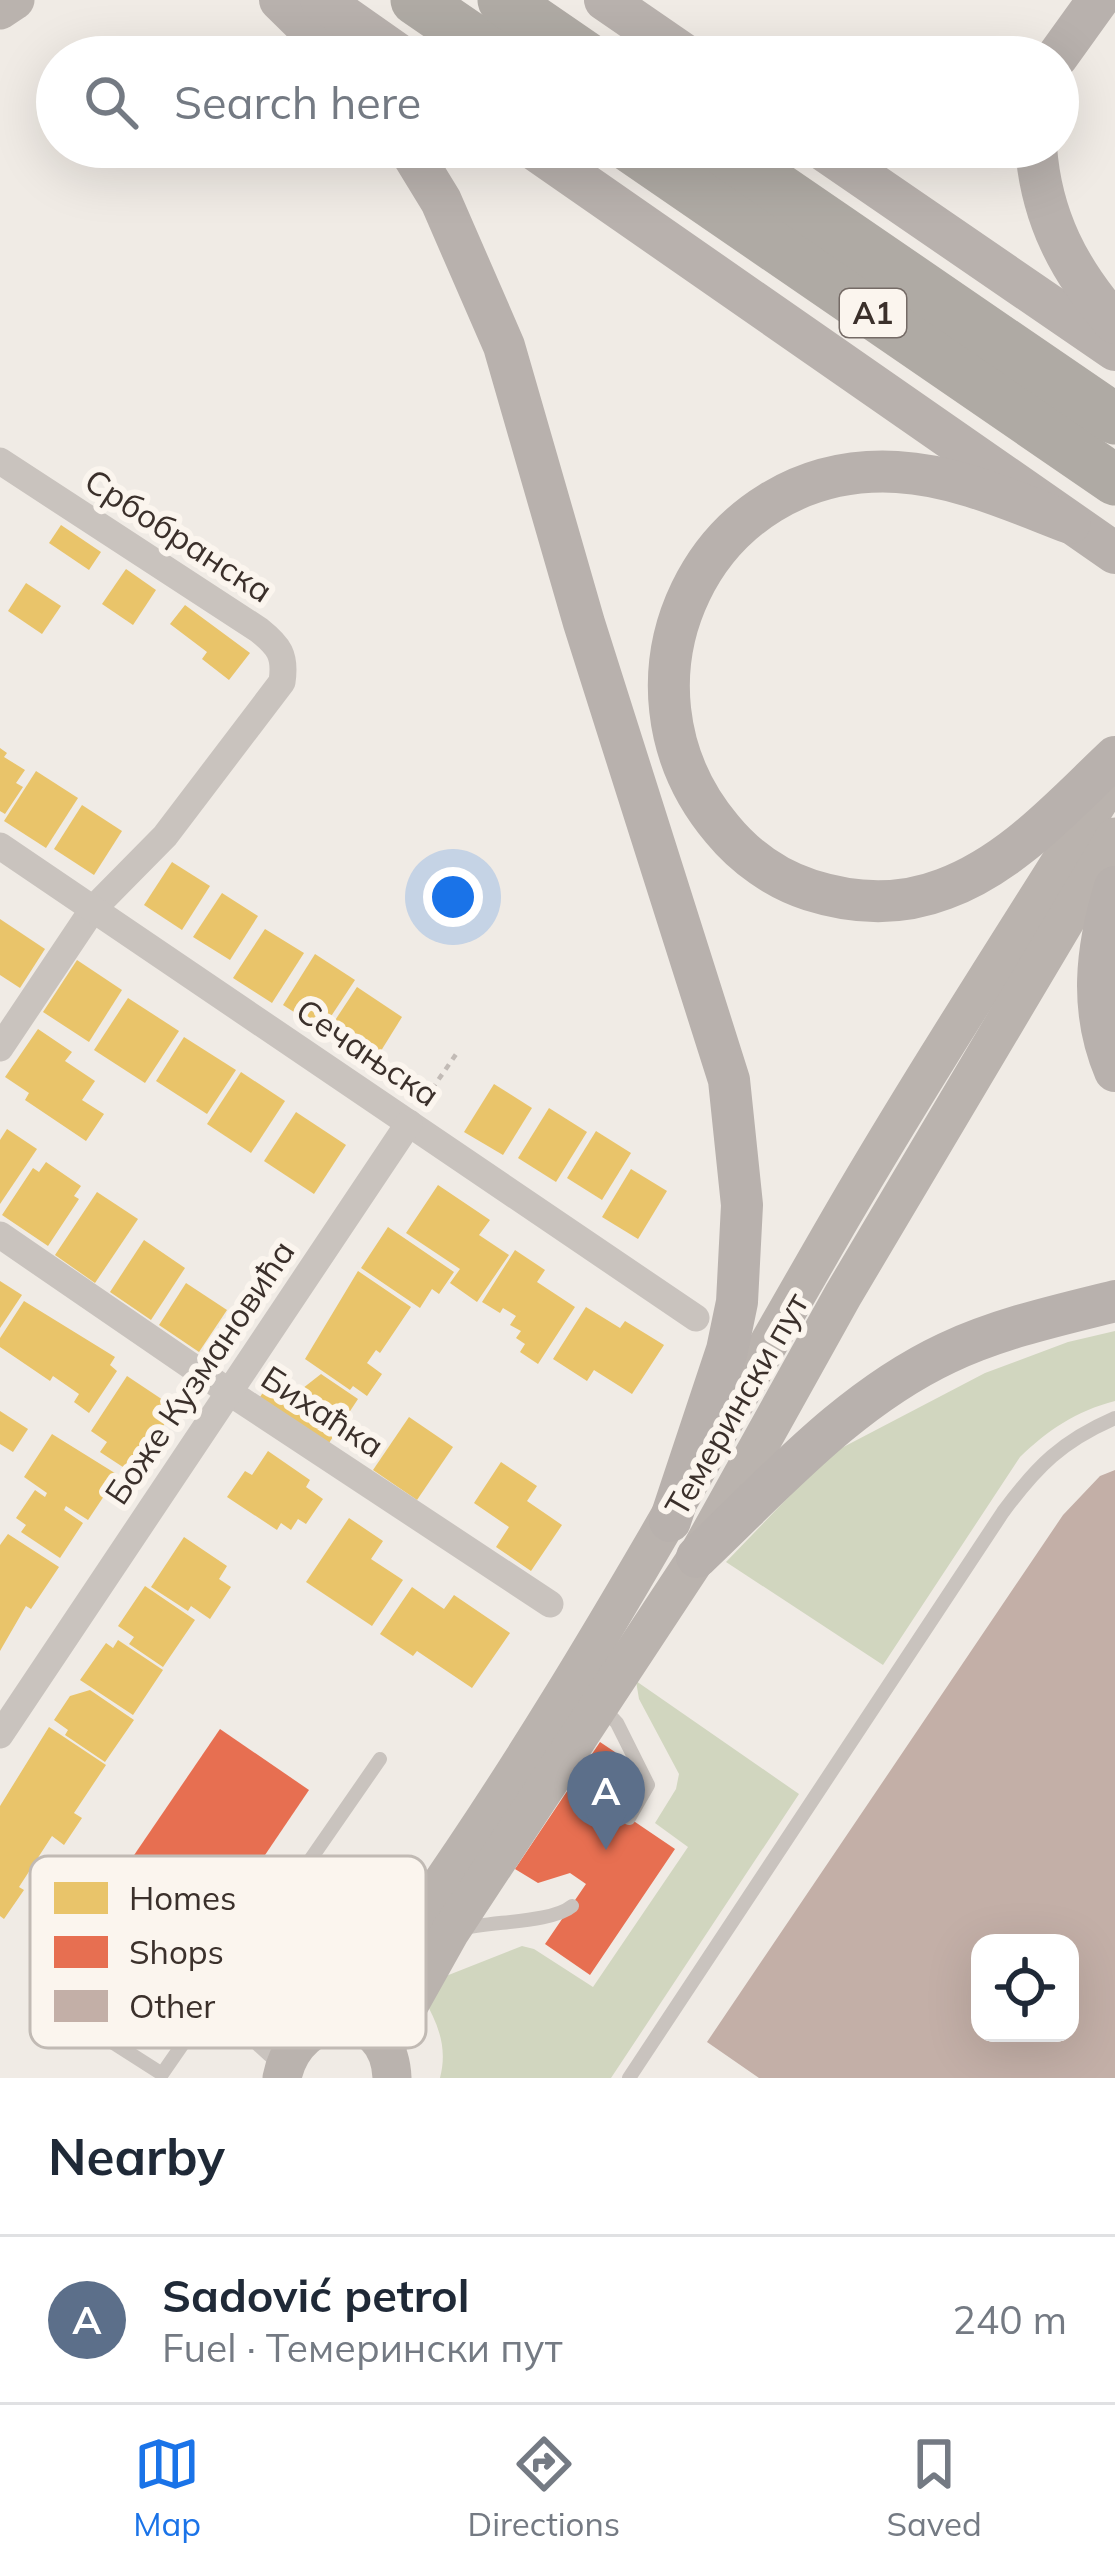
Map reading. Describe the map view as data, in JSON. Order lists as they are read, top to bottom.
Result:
{
  "streets": {
    "highway": ["A1"],
    "main road": ["Темерински пут"],
    "street": [
      "Србобранска",
      "Сечањска",
      "Боже Кузмановића",
      "Бихаћка"
    ]
  },
  "crossings": [
    ["Србобранска", "Сечањска"],
    ["Сечањска", "Боже Кузмановића"],
    ["Боже Кузмановића", "Бихаћка"]
  ],
  "legend": ["Homes", "Shops", "Other"],
  "page": {
    "search": "Search here",
    "pins": "A",
    "heading": "Nearby",
    "list": [
      {
        "mark": "A",
        "name": "Sadović petrol",
        "note": "Fuel · Темерински пут",
        "value": "240 m"
      }
    ],
    "nav": ["Map", "Directions", "Saved"]
  }
}
